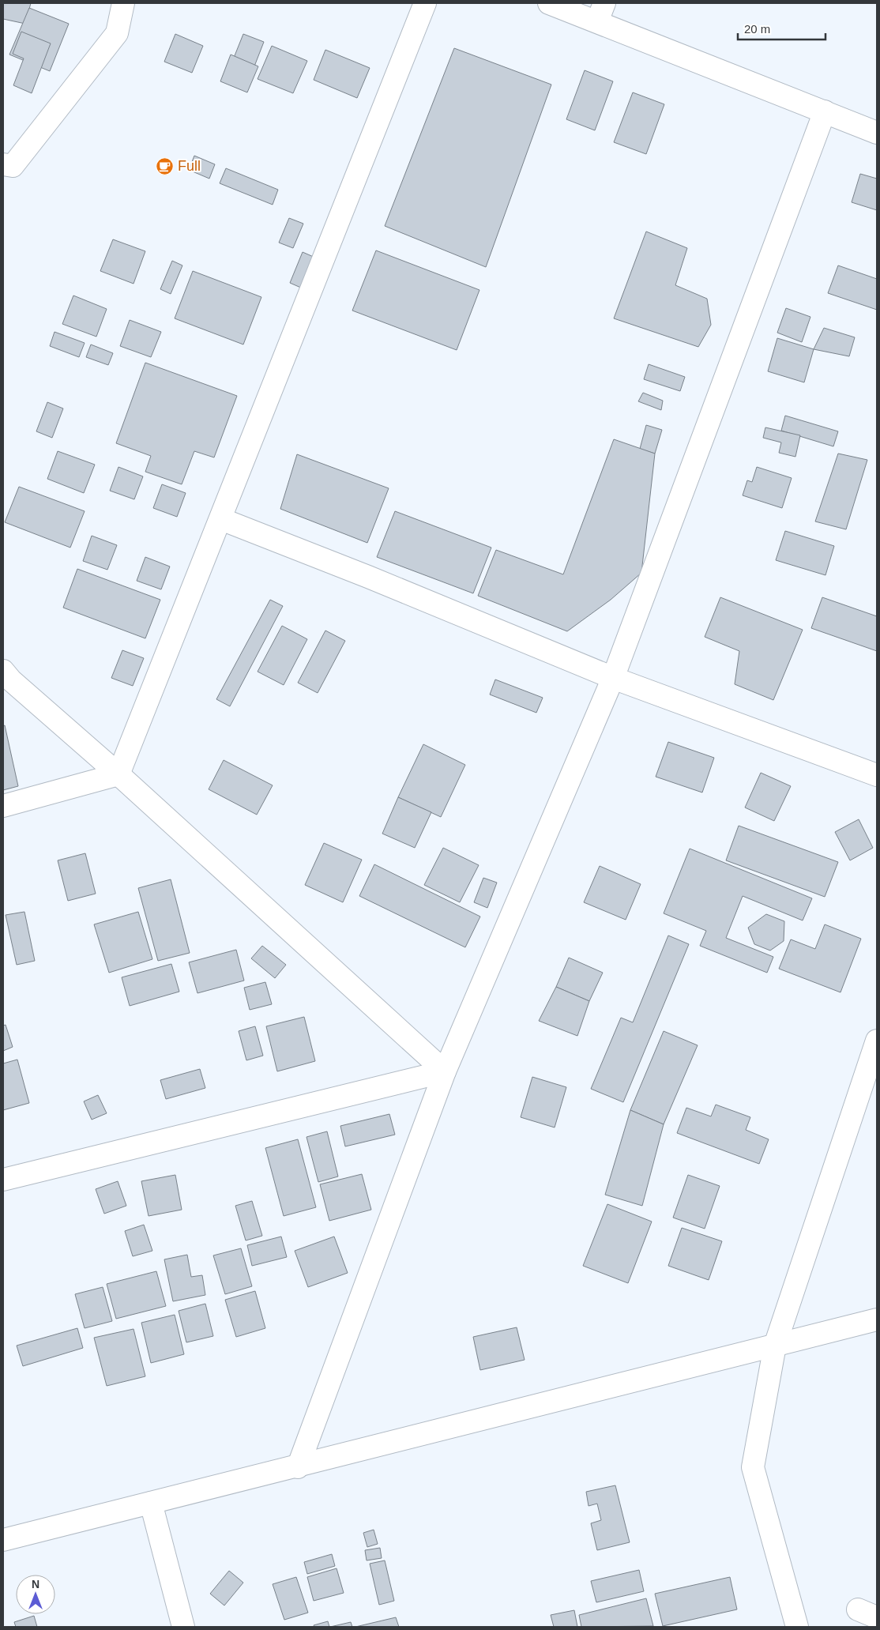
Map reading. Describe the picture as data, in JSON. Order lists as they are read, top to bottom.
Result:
{
  "places": {
    "cafe": ["Full"]
  },
  "scale_bar": "20 m",
  "north": "top"
}
